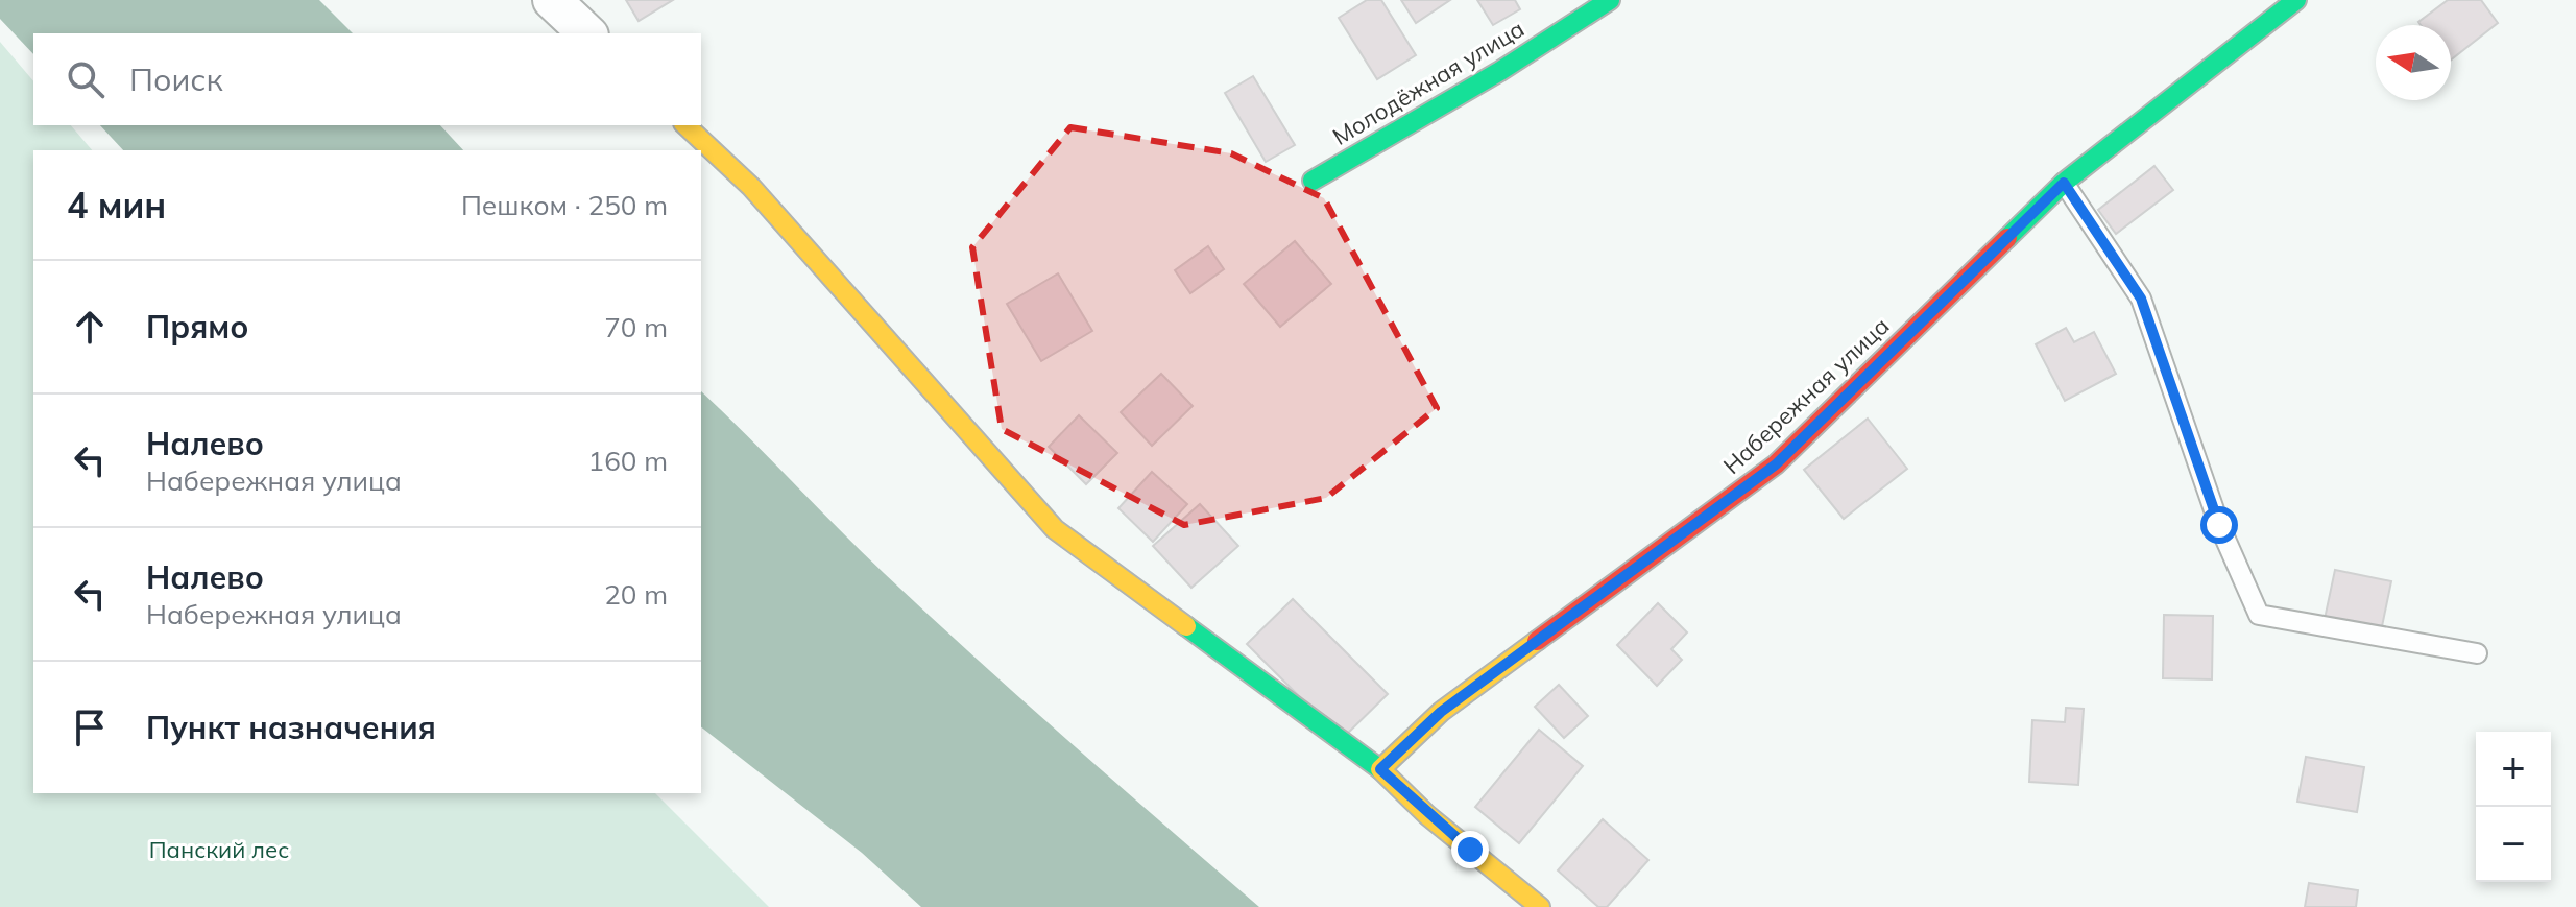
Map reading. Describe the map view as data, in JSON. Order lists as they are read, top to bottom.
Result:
{
  "streets": {
    "street": ["Молодёжная улица", "Набережная улица"]
  },
  "parks": ["Панский лес"],
  "north": "left",
  "page": {
    "search": "Поиск",
    "heading": ["4 мин", "Пешком · 250 m"],
    "list": [
      ["Прямо", "70 m"],
      ["Налево", "Набережная улица", "160 m"],
      ["Налево", "Набережная улица", "20 m"],
      "Пункт назначения"
    ],
    "map_buttons": ["+", "−"]
  }
}
